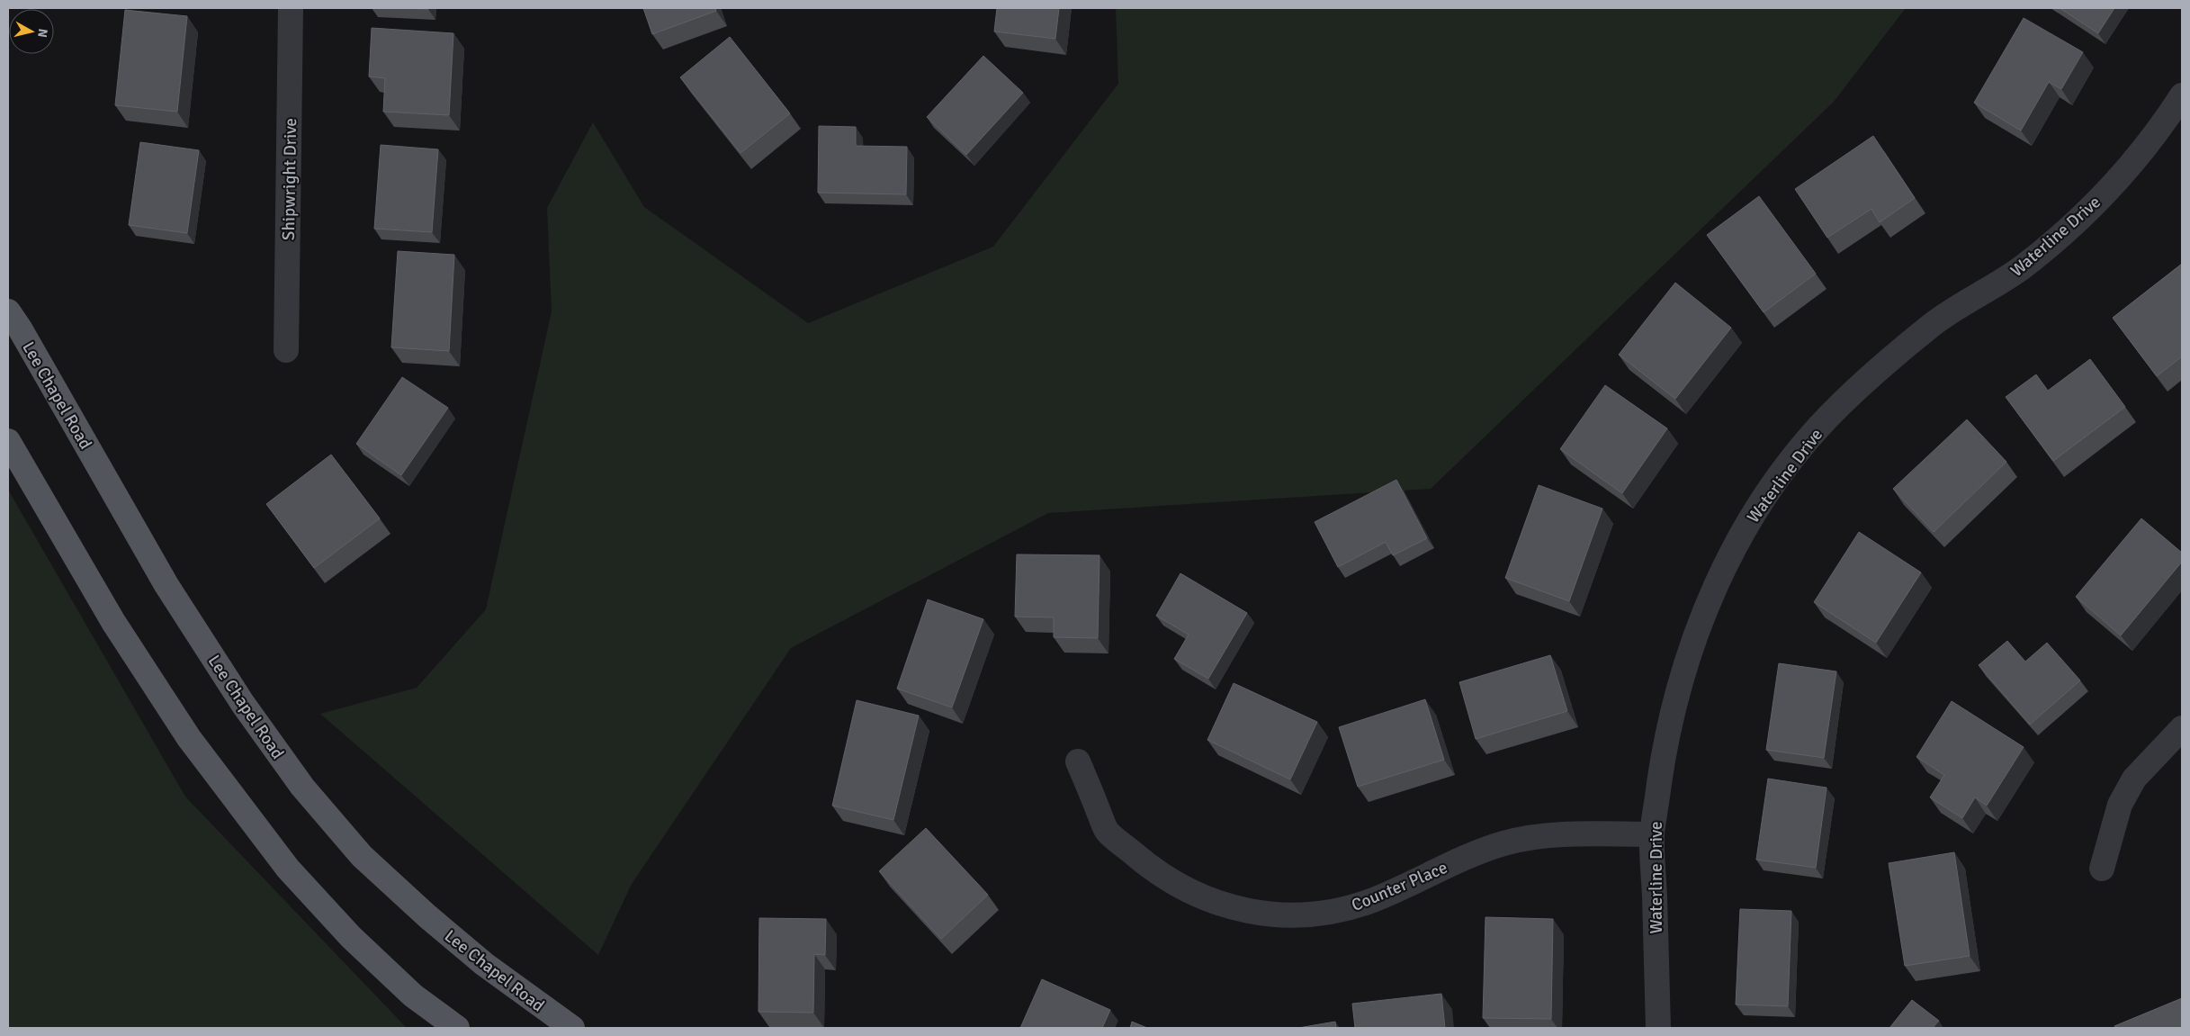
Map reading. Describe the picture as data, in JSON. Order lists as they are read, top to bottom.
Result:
{
  "streets": {
    "main road": ["Lee Chapel Road"],
    "street": ["Shipwright Drive", "Waterline Drive", "Counter Place"]
  },
  "crossings": [
    ["Waterline Drive", "Counter Place"]
  ],
  "north": "right"
}
